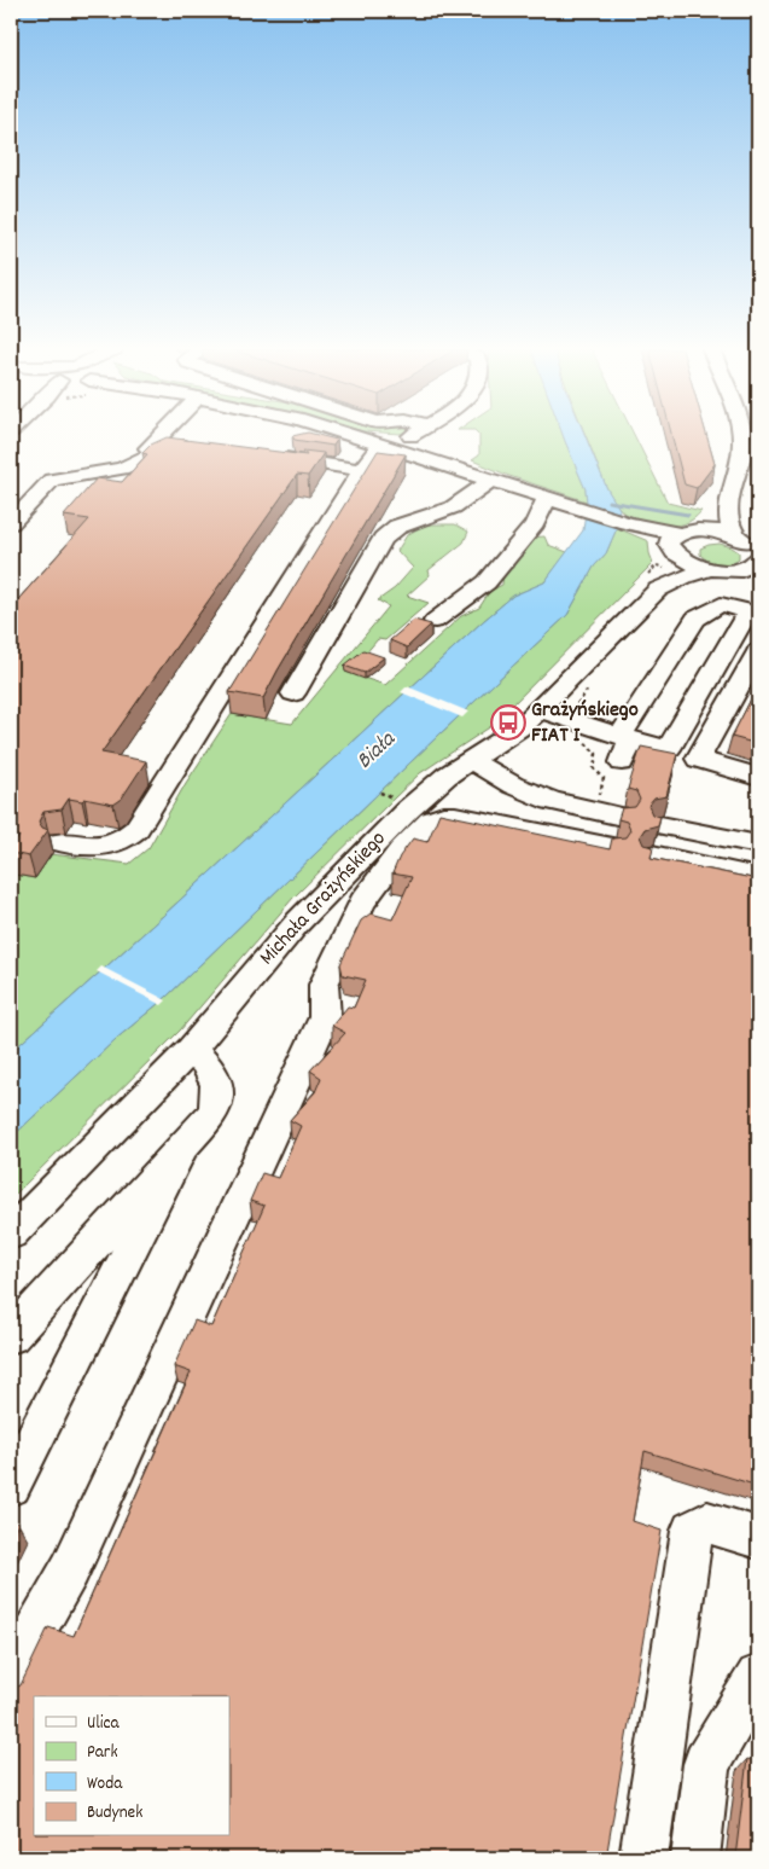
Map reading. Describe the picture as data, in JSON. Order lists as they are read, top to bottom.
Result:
{
  "streets": {
    "street": ["Michała Grażyńskiego"]
  },
  "water": ["Biała"],
  "places": {
    "bus stop": ["Grażyńskiego FIAT I"]
  },
  "legend": [
    "Ulica",
    "Park",
    "Woda",
    "Budynek"
  ]
}
